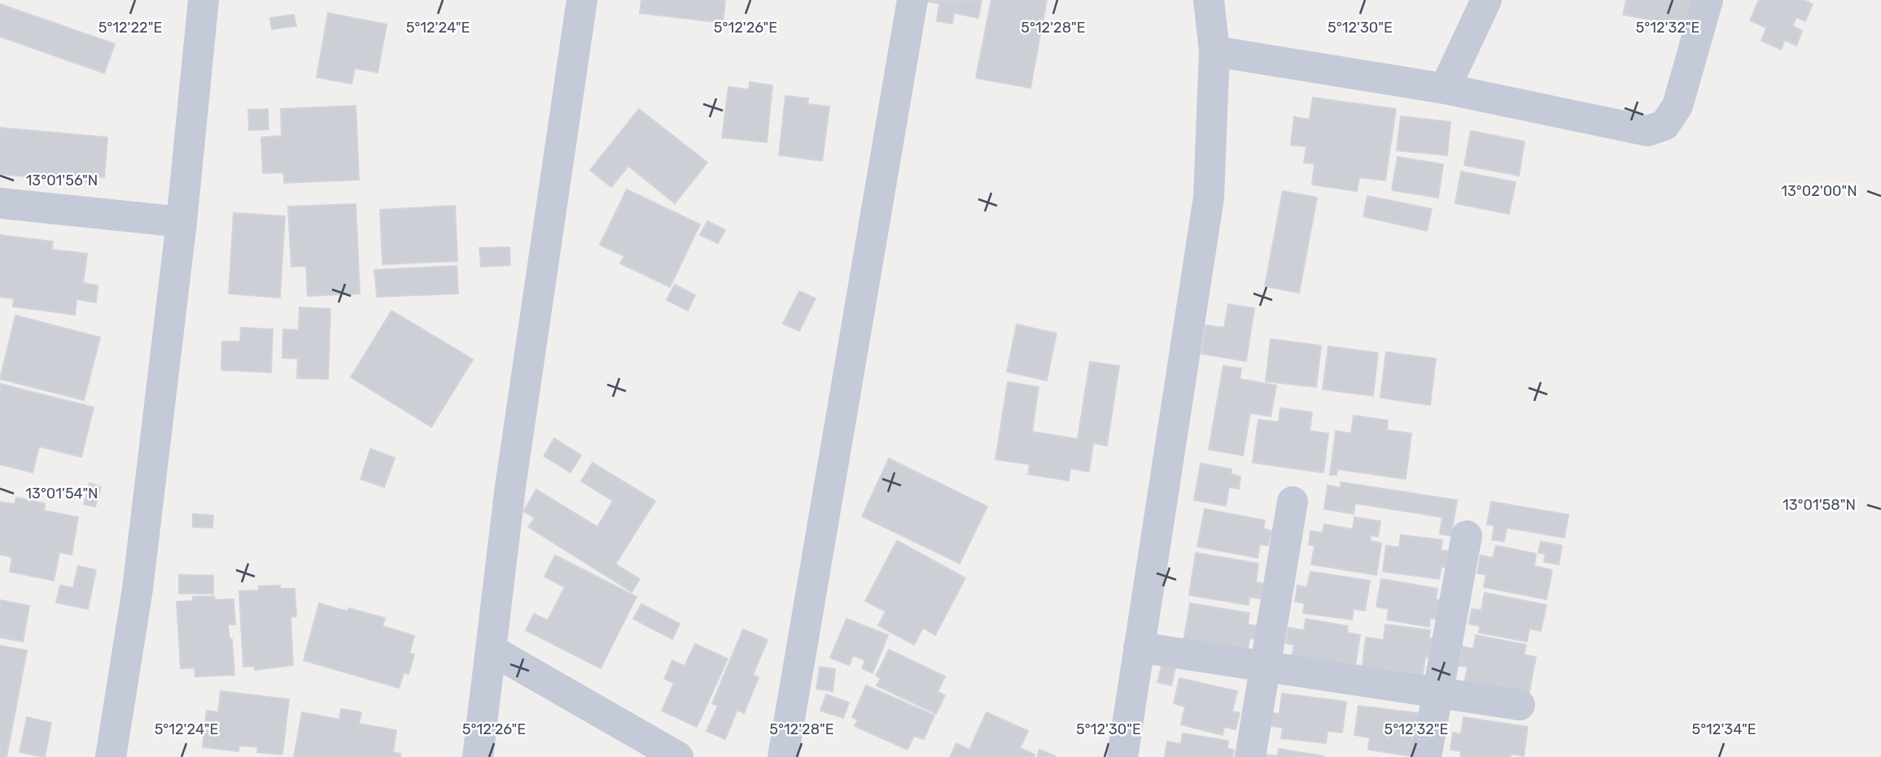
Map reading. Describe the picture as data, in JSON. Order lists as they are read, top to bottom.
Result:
{
  "coordinates": [
    "5°12'22\"E",
    "5°12'24\"E",
    "5°12'26\"E",
    "5°12'28\"E",
    "5°12'30\"E",
    "5°12'32\"E",
    "13°01'56\"N",
    "13°02'00\"N",
    "13°01'54\"N",
    "13°01'58\"N",
    "5°12'34\"E"
  ]
}
